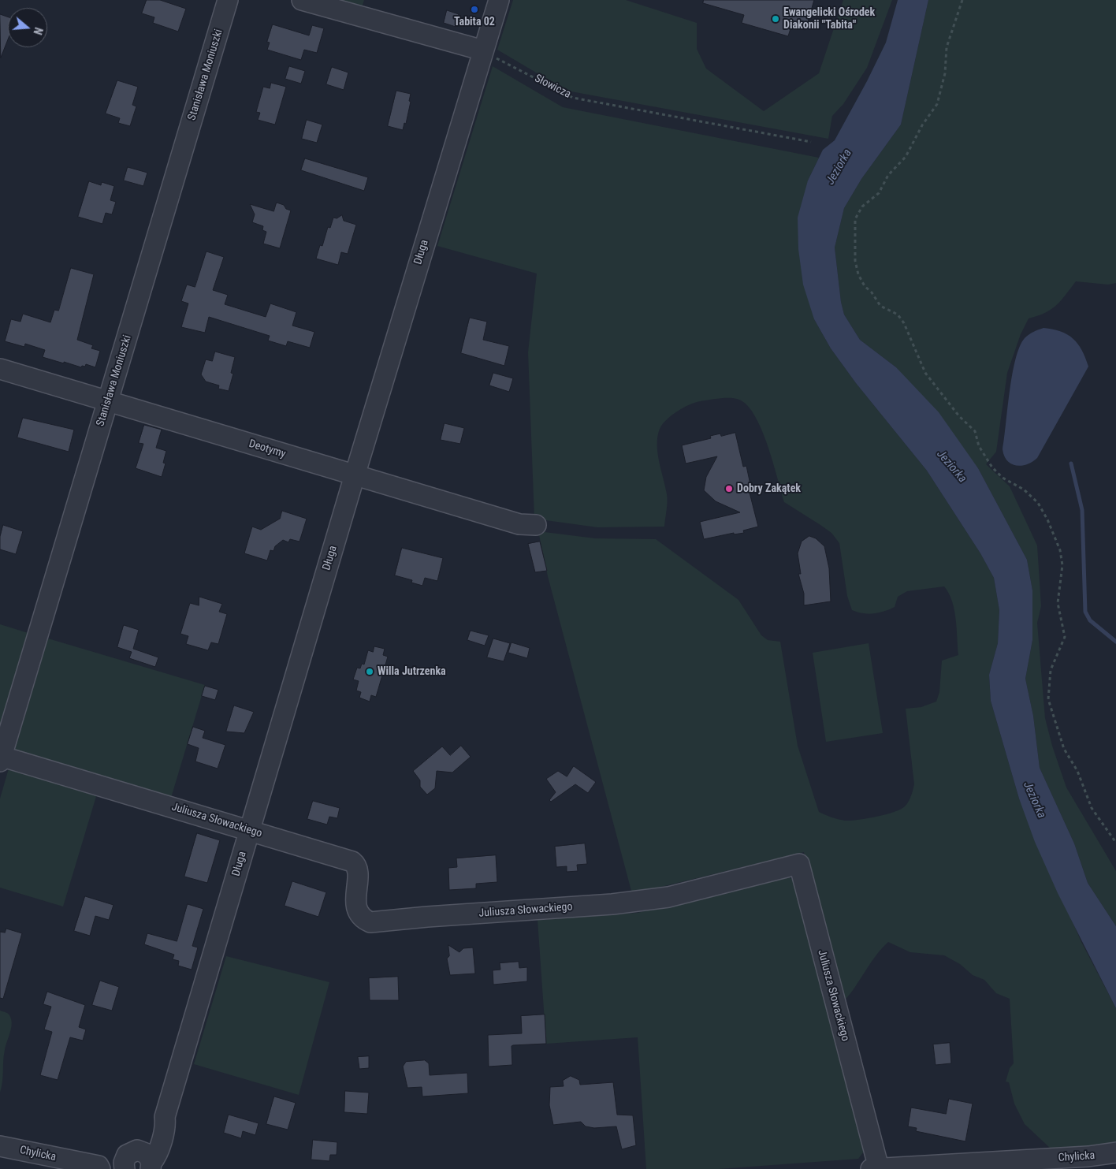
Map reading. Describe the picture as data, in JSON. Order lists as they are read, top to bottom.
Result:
{
  "streets": {
    "street": [
      "Stanisława Moniuszki",
      "Długa",
      "Deotymy",
      "Juliusza Słowackiego",
      "Chylicka"
    ],
    "path": ["Słowicza"]
  },
  "crossings": [
    ["Stanisława Moniuszki", "Deotymy"],
    ["Stanisława Moniuszki", "Juliusza Słowackiego"],
    ["Słowicza", "Długa"],
    ["Długa", "Deotymy"],
    ["Długa", "Juliusza Słowackiego"],
    ["Długa", "Chylicka"],
    ["Juliusza Słowackiego", "Chylicka"]
  ],
  "water": ["Jeziorka"],
  "places": [
    "Tabita 02",
    "Ewangelicki Ośrodek Diakonii \"Tabita\"",
    "Dobry Zakątek",
    "Willa Jutrzenka"
  ],
  "north": "right"
}
